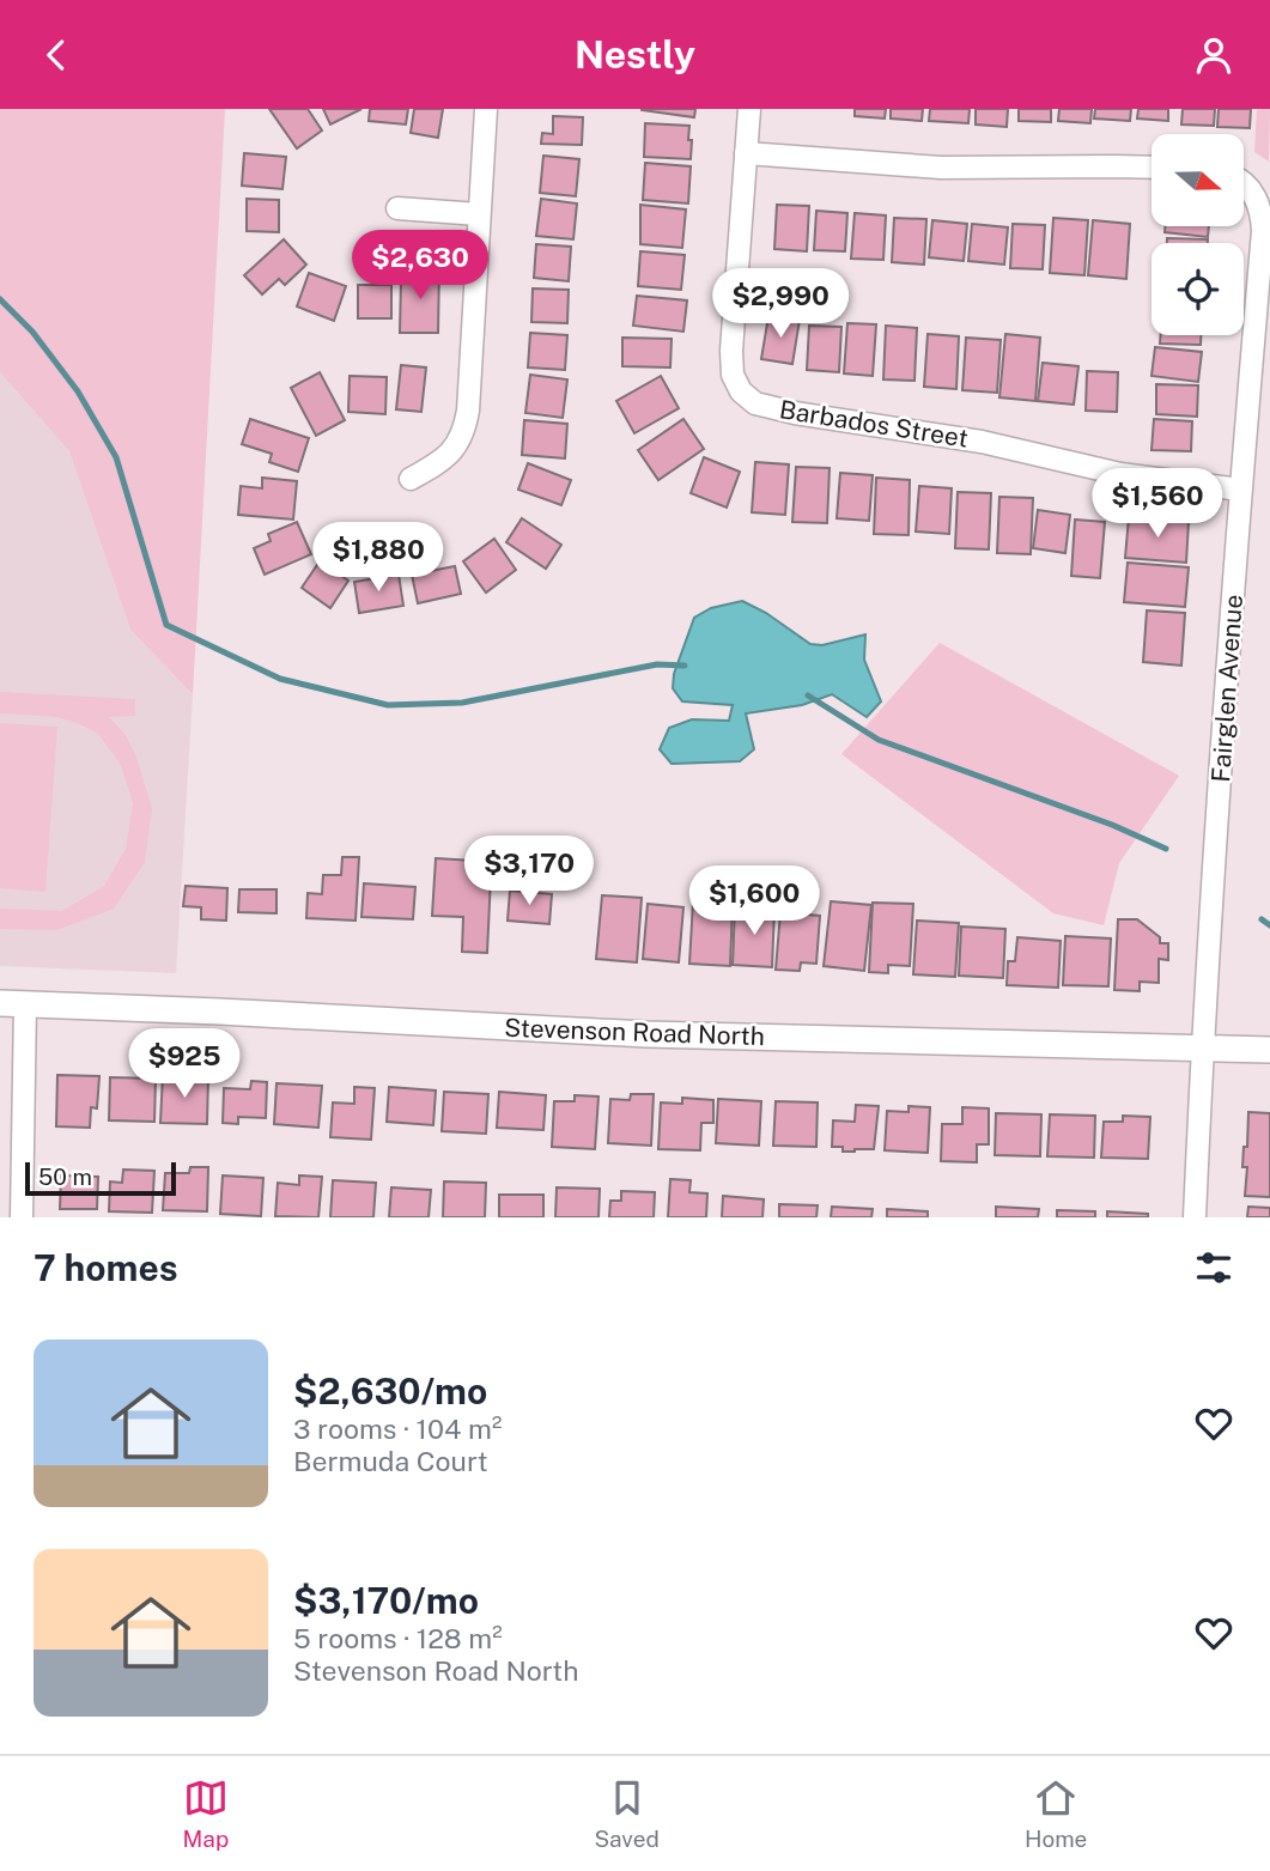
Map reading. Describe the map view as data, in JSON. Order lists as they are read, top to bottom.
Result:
{
  "streets": {
    "street": ["Barbados Street", "Fairglen Avenue", "Stevenson Road North"]
  },
  "crossings": [
    ["Barbados Street", "Fairglen Avenue"],
    ["Fairglen Avenue", "Stevenson Road North"]
  ],
  "scale_bar": "50 m",
  "north": "right",
  "page": {
    "header": "Nestly",
    "price": [
      "$2,630",
      "$2,990",
      "$1,560",
      "$1,880",
      "$3,170",
      "$1,600",
      "$925"
    ],
    "scale": "50 m",
    "heading": "7 homes",
    "list": [
      {
        "name": "$2,630/mo",
        "note": "3 rooms · 104 m² · Bermuda Court"
      },
      {
        "name": "$3,170/mo",
        "note": "5 rooms · 128 m² · Stevenson Road North"
      }
    ],
    "tabs": ["Map", "Saved", "Home"]
  }
}
